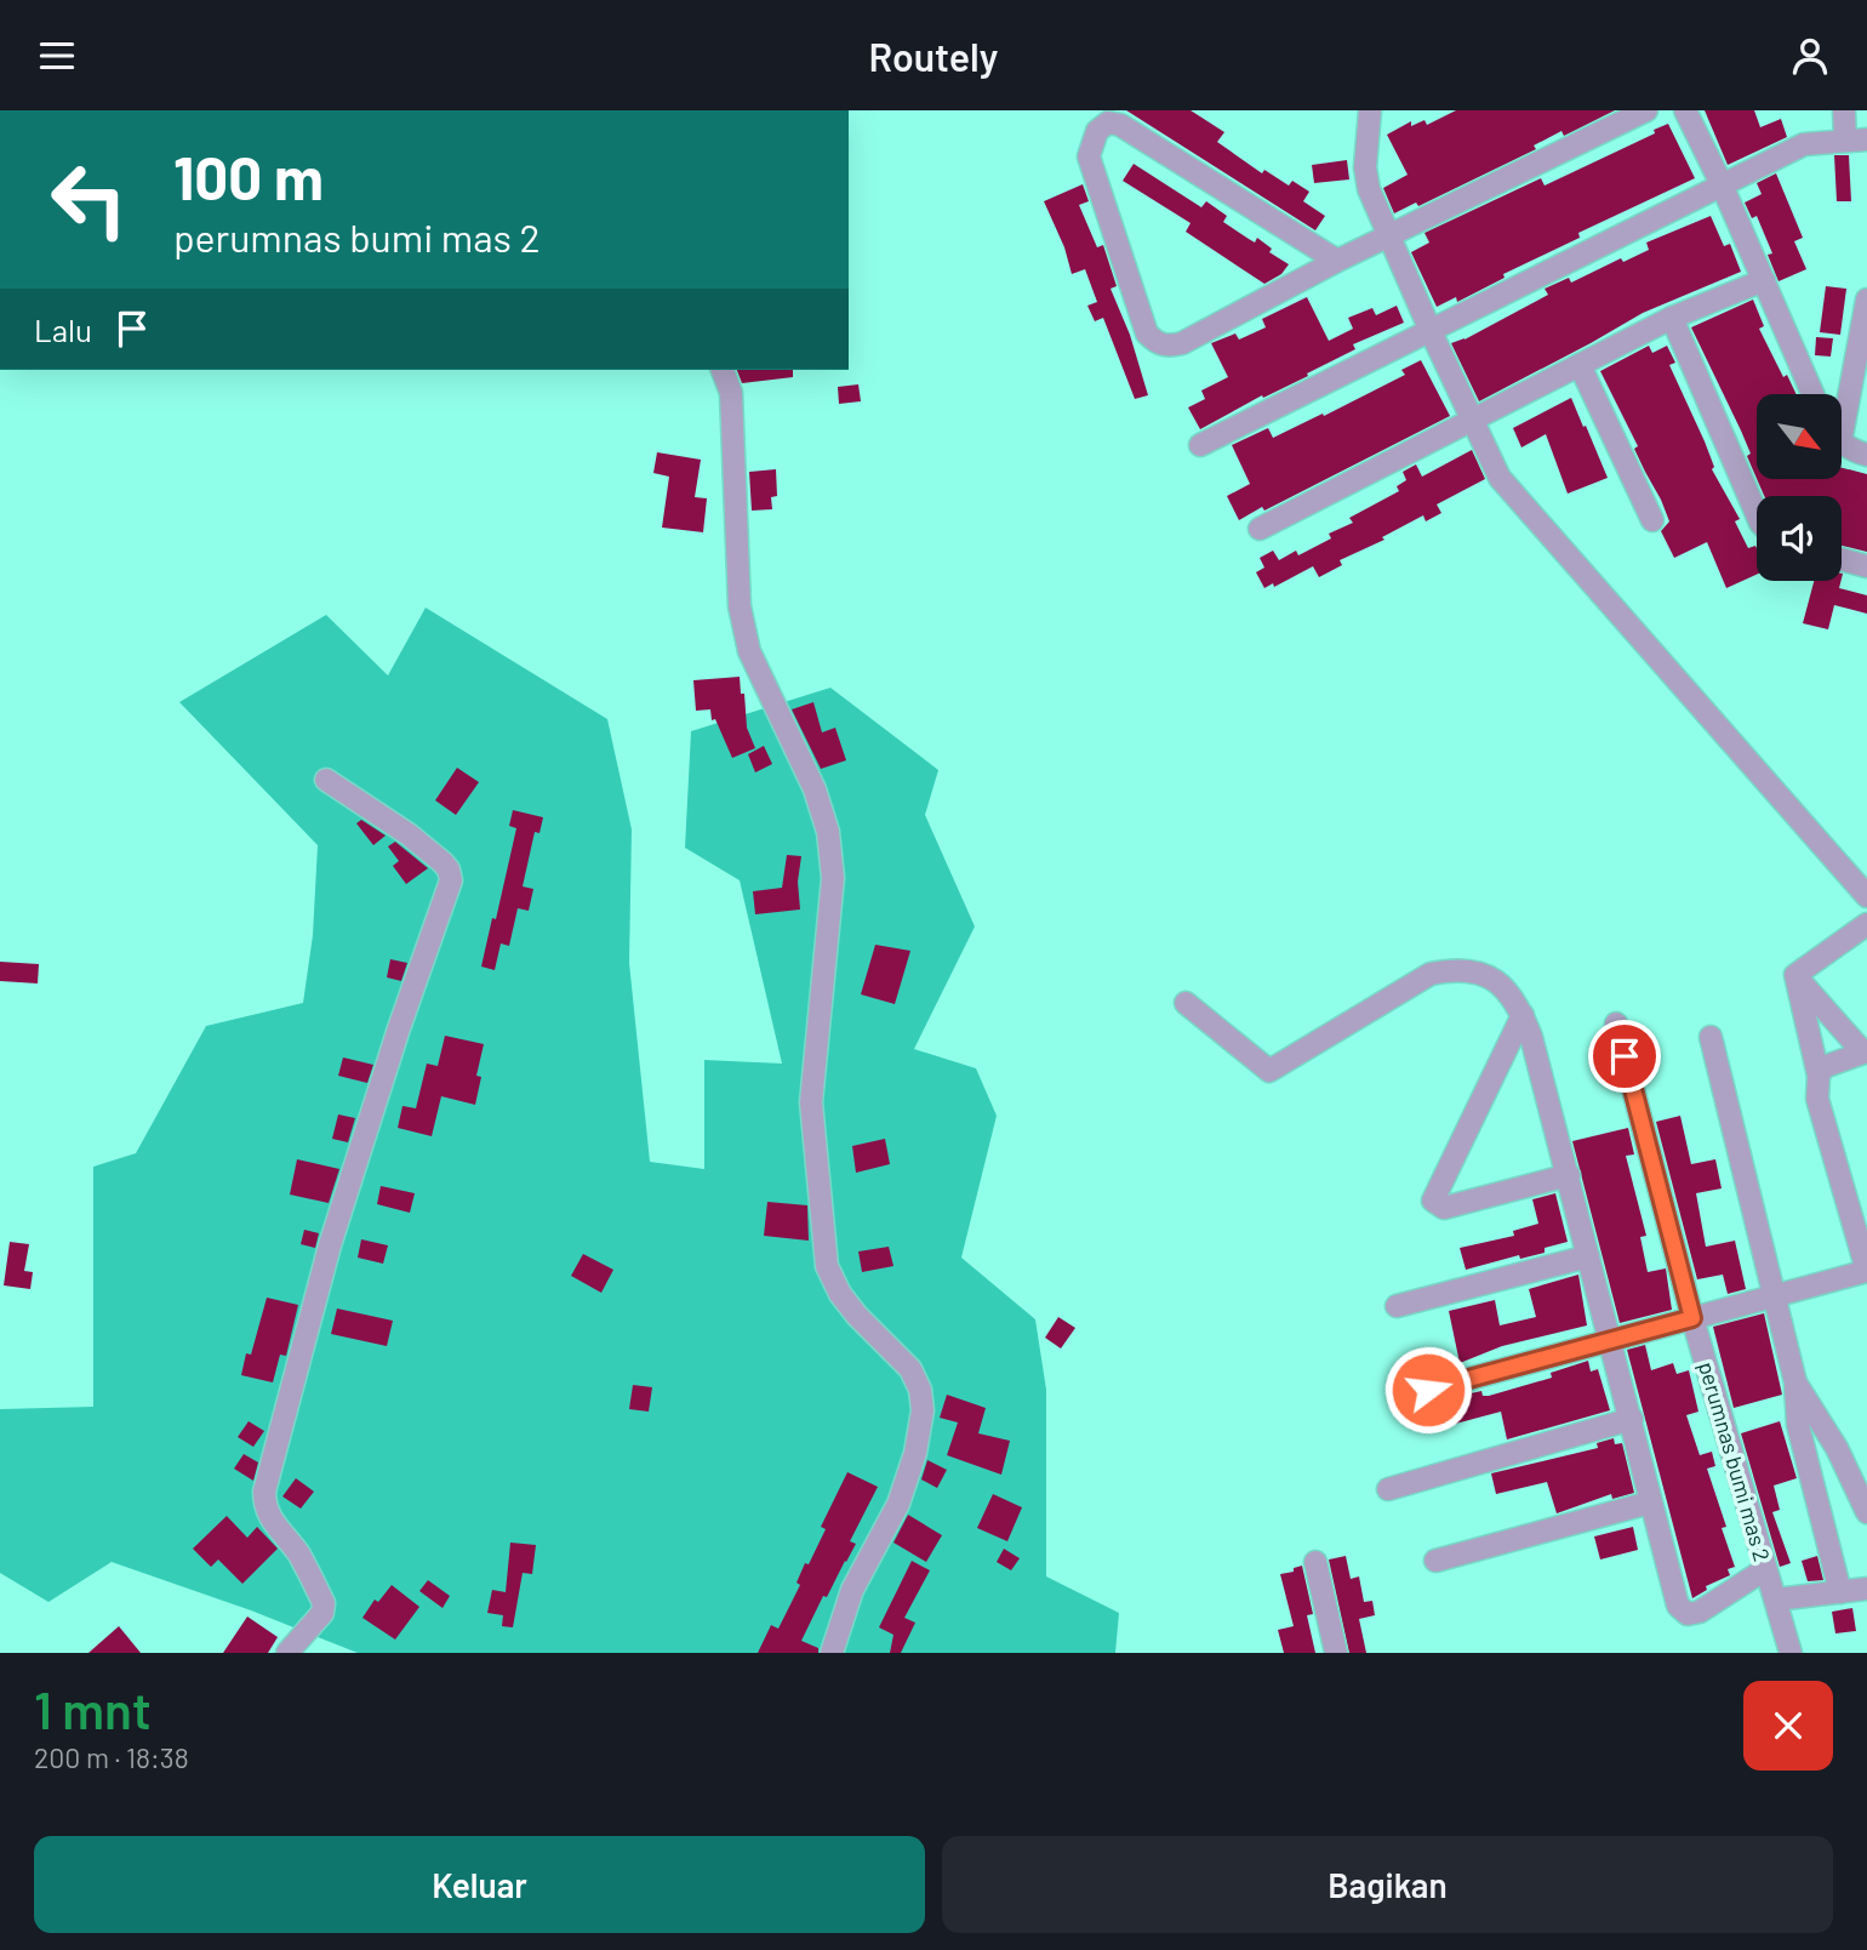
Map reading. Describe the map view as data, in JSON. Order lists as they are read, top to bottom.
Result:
{
  "streets": {
    "street": ["perumnas bumi mas 2"]
  },
  "north": "bottom right",
  "page": {
    "header": "Routely",
    "turn": ["100 m", "perumnas bumi mas 2"],
    "then": "Lalu",
    "heading": ["1 mnt", "200 m · 18:38"],
    "buttons": ["Keluar", "Bagikan"]
  }
}
